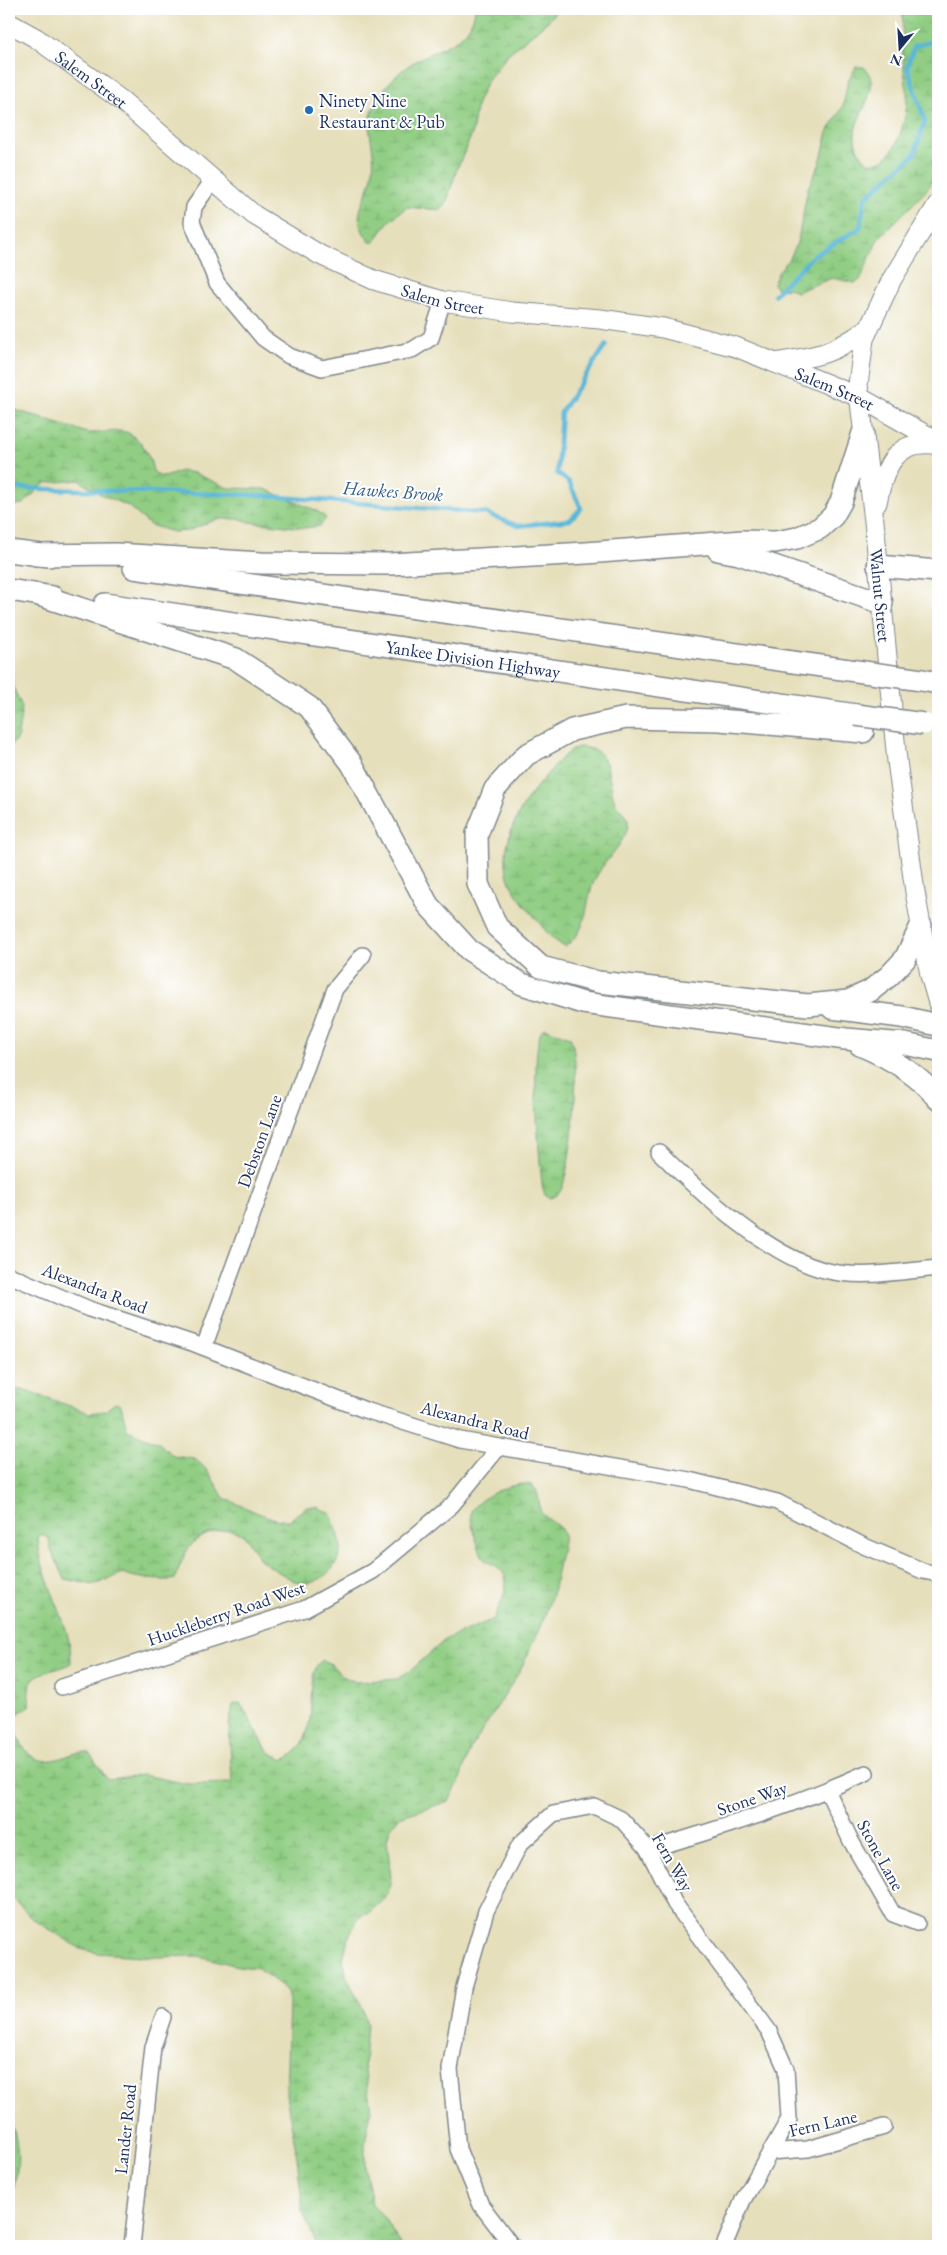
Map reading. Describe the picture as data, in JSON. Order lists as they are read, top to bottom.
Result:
{
  "streets": {
    "highway": ["Yankee Division Highway"],
    "main road": ["Salem Street", "Walnut Street"],
    "street": [
      "Debston Lane",
      "Alexandra Road",
      "Huckleberry Road West",
      "Stone Way",
      "Stone Lane",
      "Fern Way",
      "Fern Lane",
      "Lander Road"
    ]
  },
  "crossings": [
    ["Salem Street", "Walnut Street"],
    ["Debston Lane", "Alexandra Road"],
    ["Alexandra Road", "Huckleberry Road West"],
    ["Stone Way", "Stone Lane"],
    ["Stone Way", "Fern Way"],
    ["Fern Way", "Fern Lane"]
  ],
  "water": ["Hawkes Brook"],
  "places": ["Ninety Nine Restaurant & Pub"],
  "north": "bottom"
}
